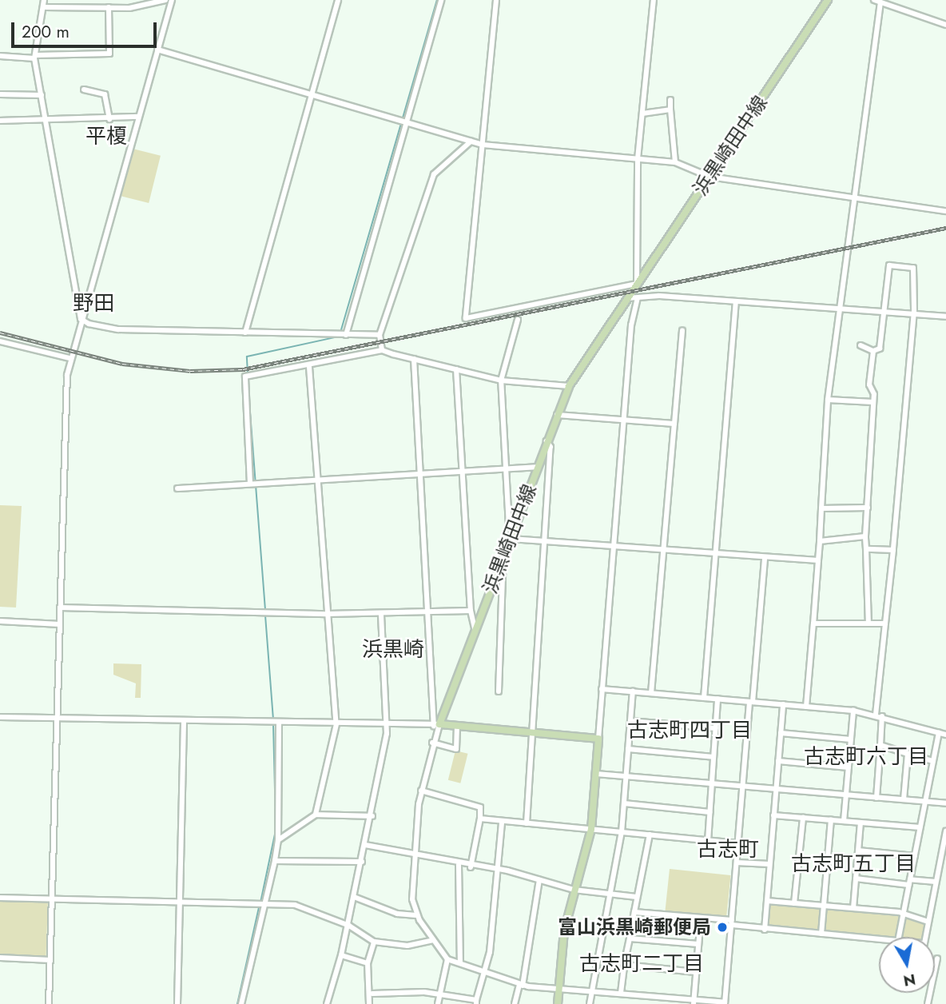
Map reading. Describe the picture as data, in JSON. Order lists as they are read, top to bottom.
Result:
{
  "streets": {
    "main road": ["浜黒崎田中線"]
  },
  "districts": [
    "平榎",
    "野田",
    "浜黒崎",
    "古志町四丁目",
    "古志町六丁目",
    "古志町",
    "古志町五丁目",
    "古志町二丁目"
  ],
  "places": ["富山浜黒崎郵便局"],
  "scale_bar": "200 m",
  "north": "bottom"
}
